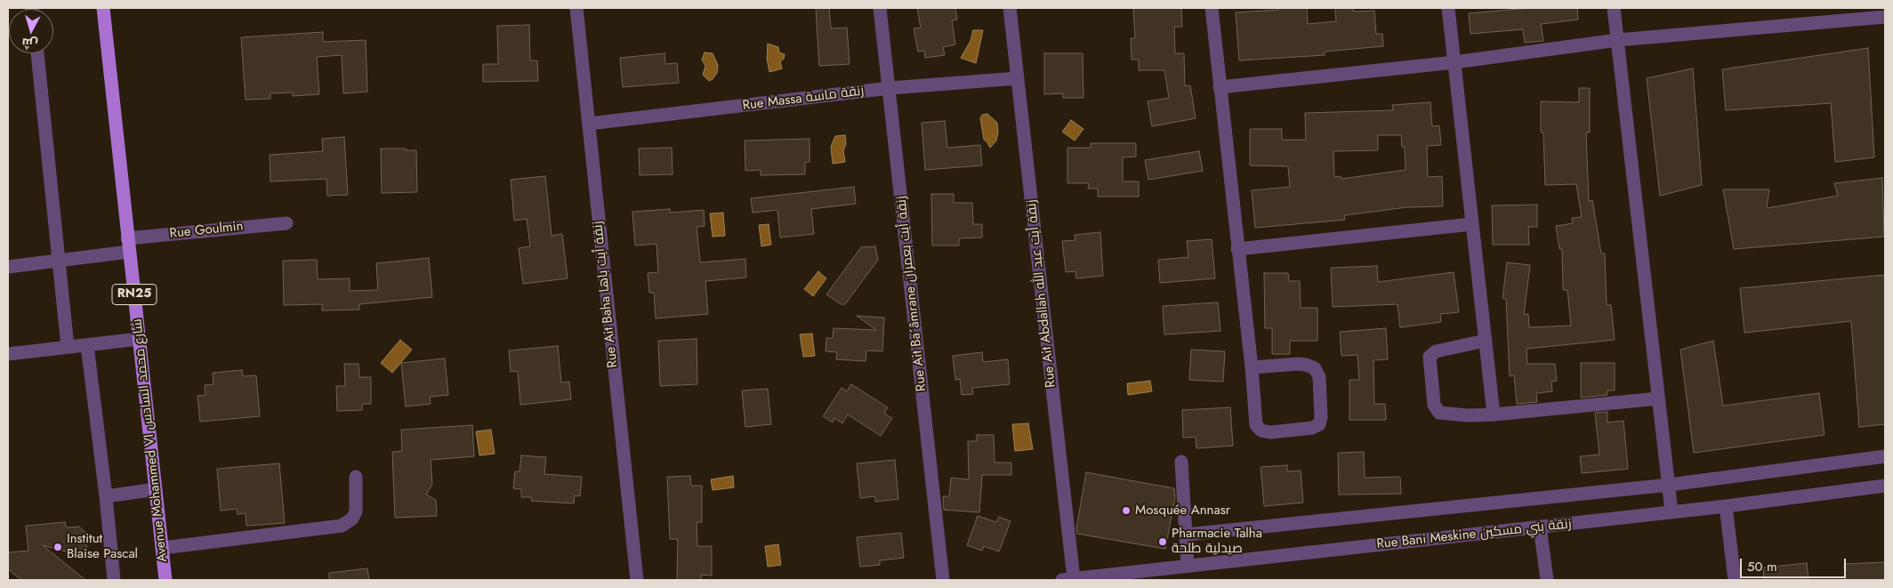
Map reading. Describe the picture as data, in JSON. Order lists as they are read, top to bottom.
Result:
{
  "streets": {
    "main road": ["RN25", "Avenue Mohammed VI شارع محمد السادس"],
    "street": [
      "Rue Massa زنقة ماسة",
      "Rue Goulmin",
      "Rue Ait Ba´âmrane زنقة أيت بعمران",
      "Rue Ait Abdallah زنقة أيت عبد الله",
      "Rue Ait Baha زنقة أيت باها",
      "Rue Bani Meskine زنقة بني مسكين"
    ]
  },
  "crossings": [
    ["Rue Massa زنقة ماسة", "Rue Ait Ba´âmrane زنقة أيت بعمران"],
    ["Rue Massa زنقة ماسة", "Rue Ait Abdallah زنقة أيت عبد الله"],
    ["Rue Massa زنقة ماسة", "Rue Ait Baha زنقة أيت باها"],
    ["Rue Goulmin", "Avenue Mohammed VI شارع محمد السادس"],
    ["Rue Ait Abdallah زنقة أيت عبد الله", "Rue Bani Meskine زنقة بني مسكين"]
  ],
  "places": ["Mosquée Annasr", "Pharmacie Talha صيدلية طلحة", "Institut Blaise Pascal"],
  "scale_bar": "50 m",
  "north": "bottom"
}
